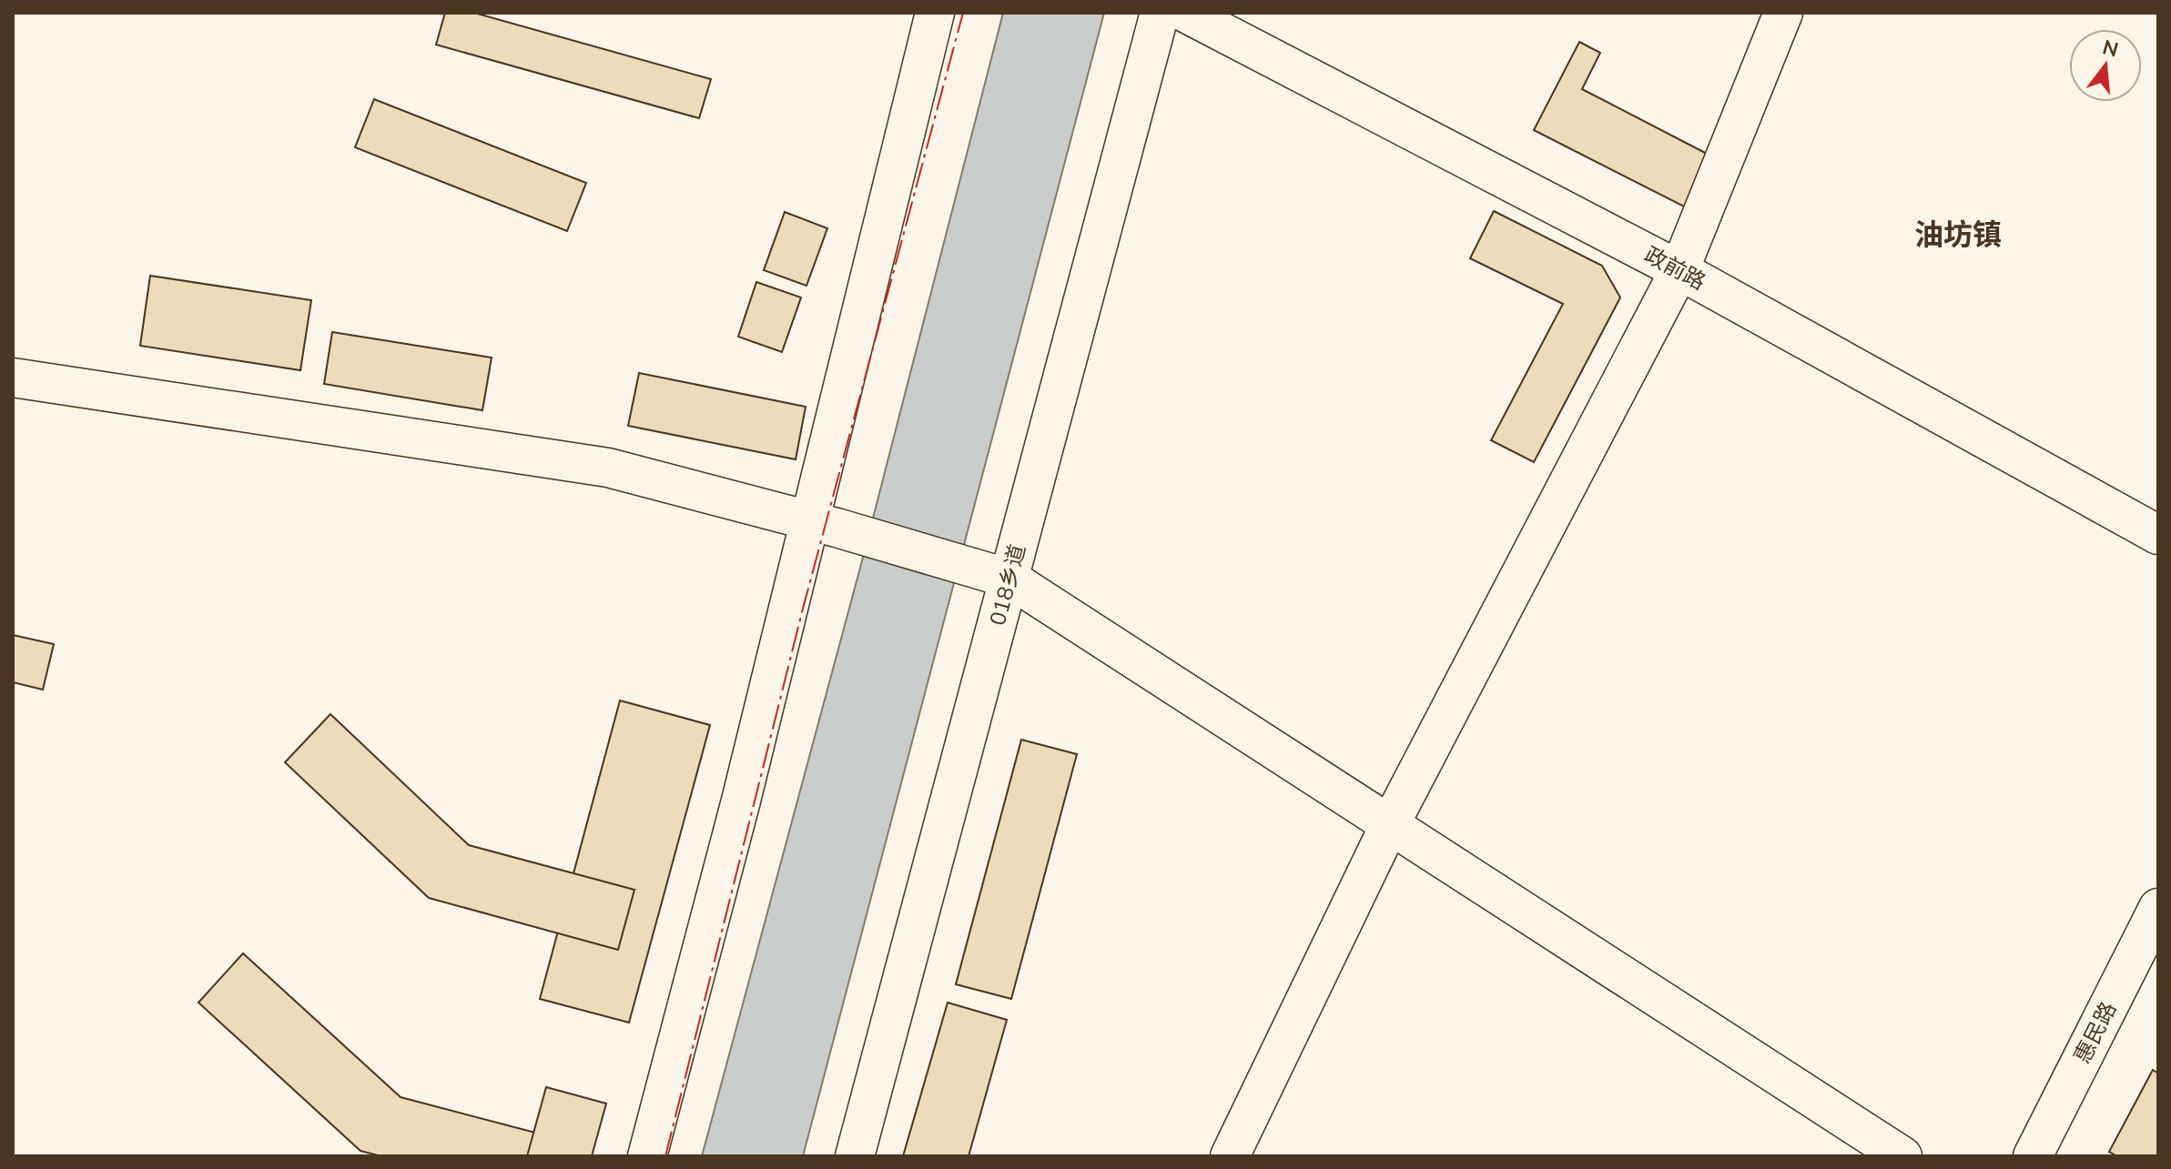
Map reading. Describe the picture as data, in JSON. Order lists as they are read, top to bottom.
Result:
{
  "streets": {
    "street": ["政前路", "018乡道", "惠民路"]
  },
  "districts": ["油坊镇"],
  "north": "top"
}
